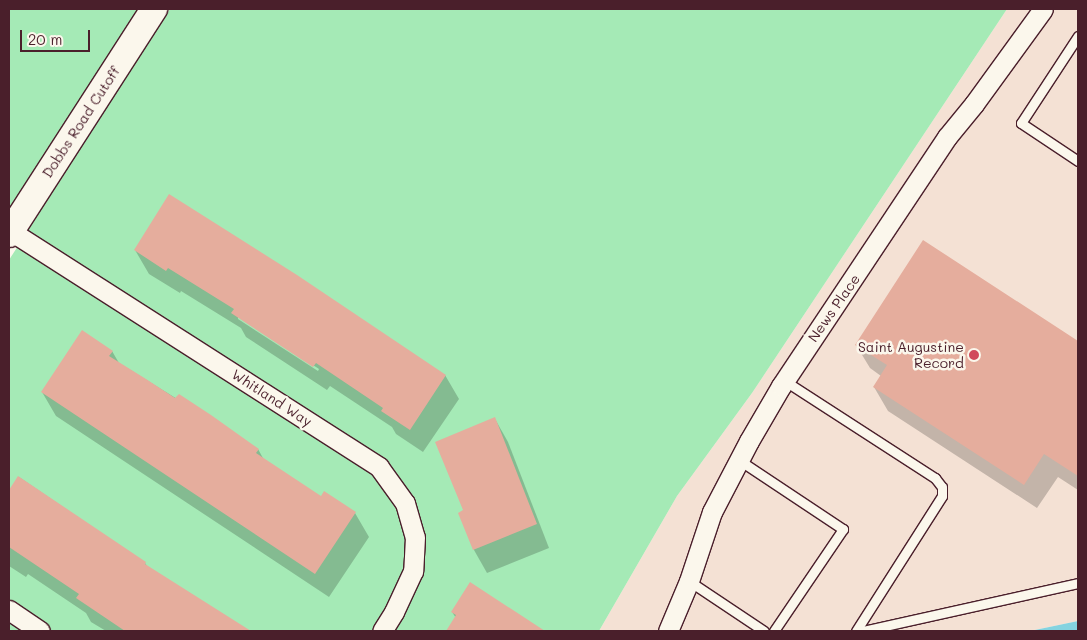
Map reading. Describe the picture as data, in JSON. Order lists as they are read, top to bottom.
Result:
{
  "streets": {
    "street": ["Dobbs Road Cutoff", "News Place", "Whitland Way"]
  },
  "crossings": [
    ["Dobbs Road Cutoff", "Whitland Way"]
  ],
  "places": ["Saint Augustine Record"],
  "scale_bar": "20 m"
}
